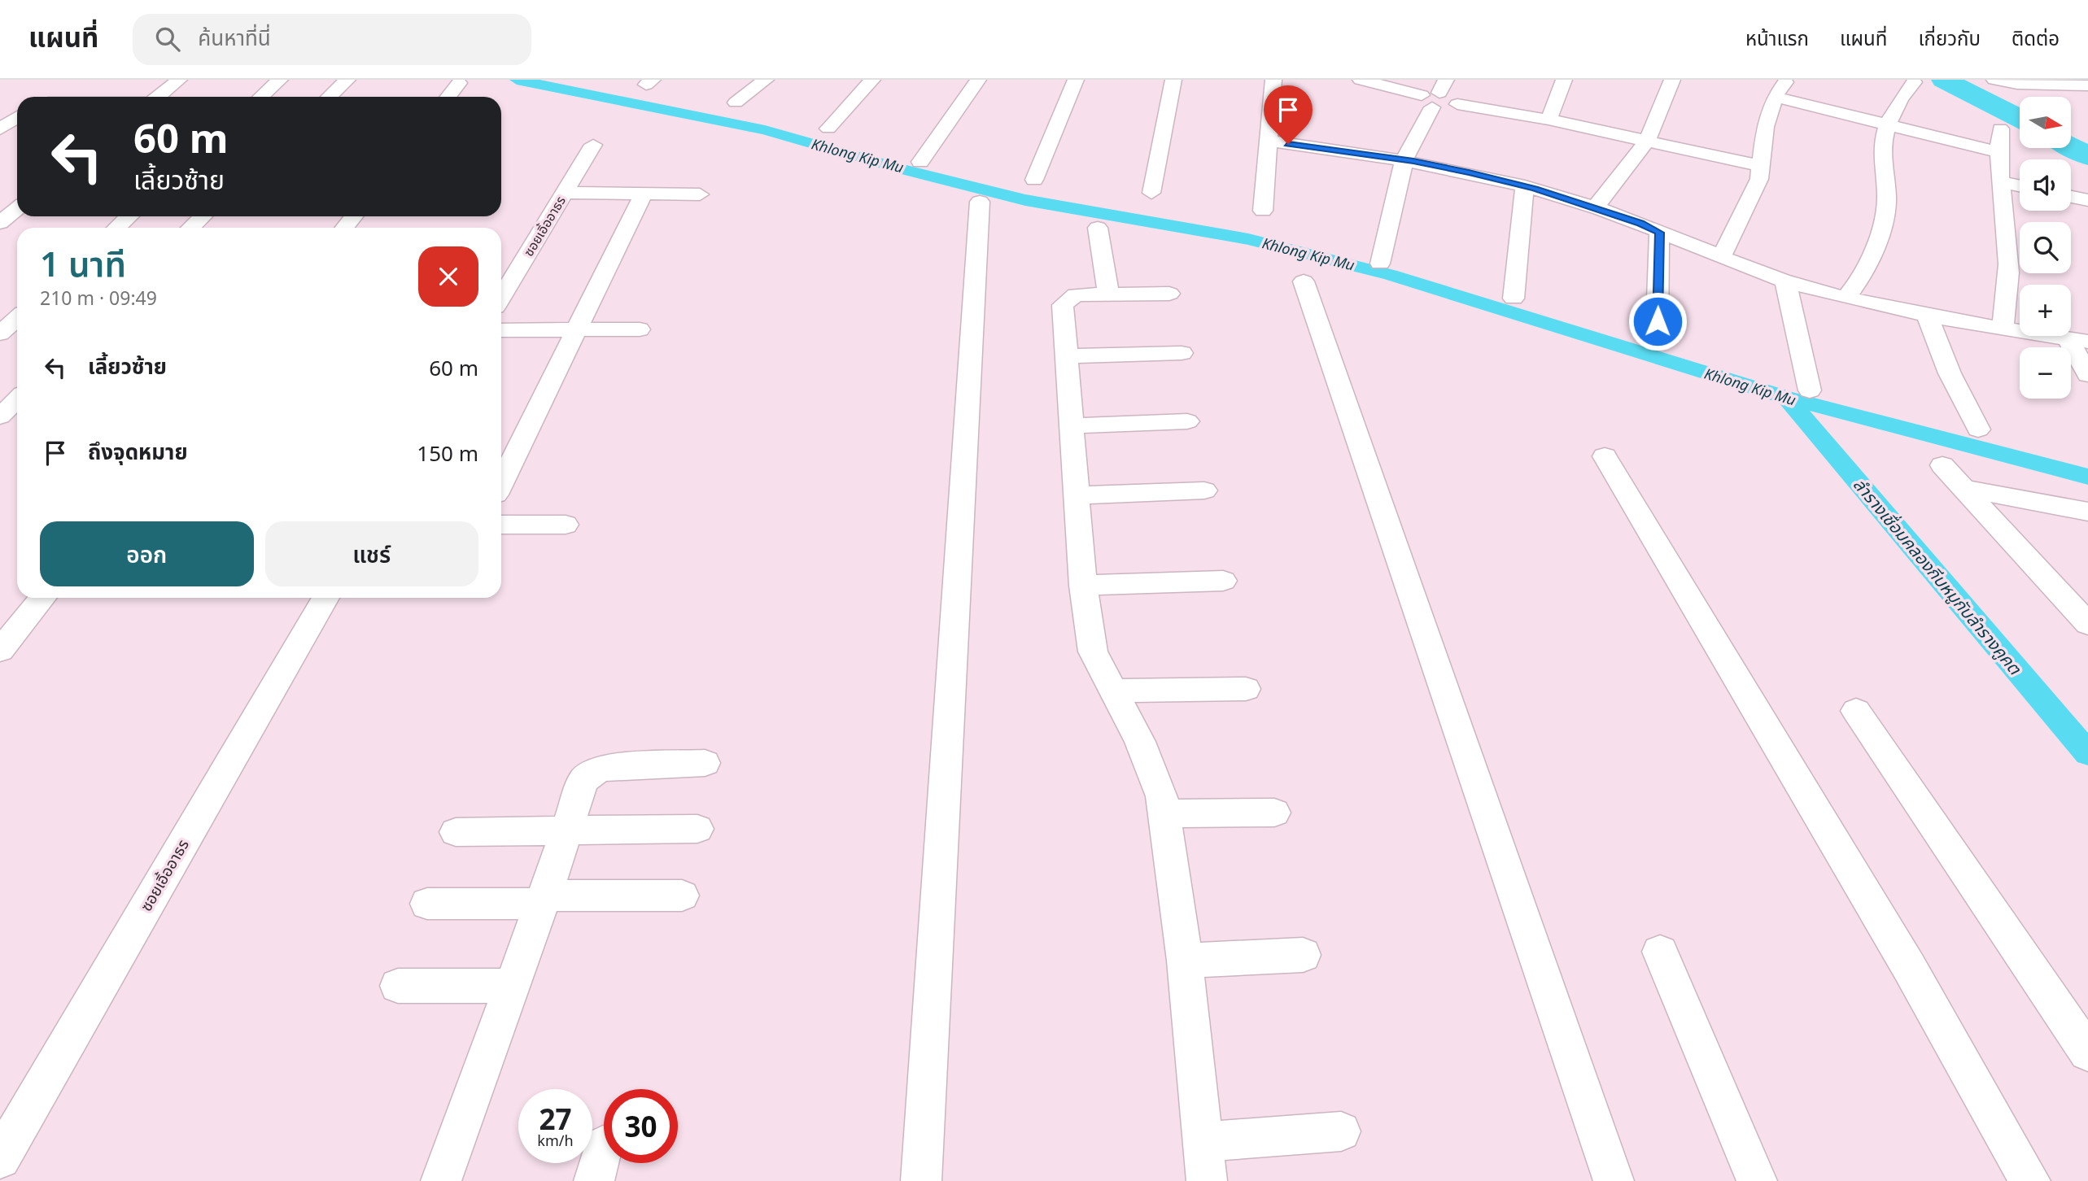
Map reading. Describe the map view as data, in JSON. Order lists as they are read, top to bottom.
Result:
{
  "streets": {
    "street": ["ซอยเอิ้ออาธร"]
  },
  "water": ["Khlong Kip Mu", "ลำรางเชื่อมคลองกีบหมูกับลำรางคูคต"],
  "north": "right",
  "page": {
    "header": "แผนที่",
    "search": "ค้นหาที่นี่",
    "nav": [
      "หน้าแรก",
      "แผนที่",
      "เกี่ยวกับ",
      "ติดต่อ"
    ],
    "map_buttons": ["+", "−"],
    "turn": ["60 m", "เลี้ยวซ้าย"],
    "heading": ["1 นาที", "210 m · 09:49"],
    "list": [
      {
        "name": "เลี้ยวซ้าย",
        "value": "60 m"
      },
      {
        "name": "ถึงจุดหมาย",
        "value": "150 m"
      }
    ],
    "buttons": ["ออก", "แชร์"],
    "speed": "27 km/h",
    "limit": "30"
  }
}
